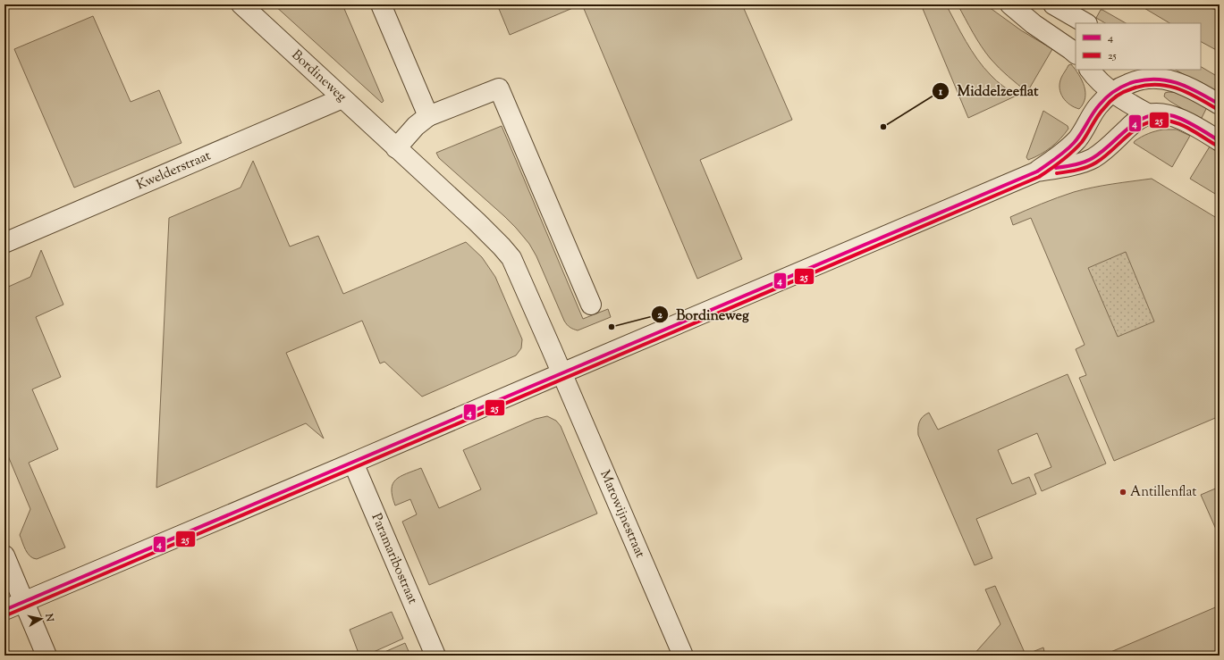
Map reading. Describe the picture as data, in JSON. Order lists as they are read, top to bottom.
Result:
{
  "streets": {
    "street": [
      "Bordineweg",
      "Kwelderstraat",
      "Marowijnestraat",
      "Paramaribostraat"
    ]
  },
  "crossings": [
    ["Bordineweg", "Kwelderstraat"],
    ["Bordineweg", "Marowijnestraat"]
  ],
  "places": ["Middelzeeflat", "Bordineweg", "Antillenflat"],
  "lines": ["transit line 4", "transit line 25"],
  "legend": ["4", "25"],
  "north": "right"
}
